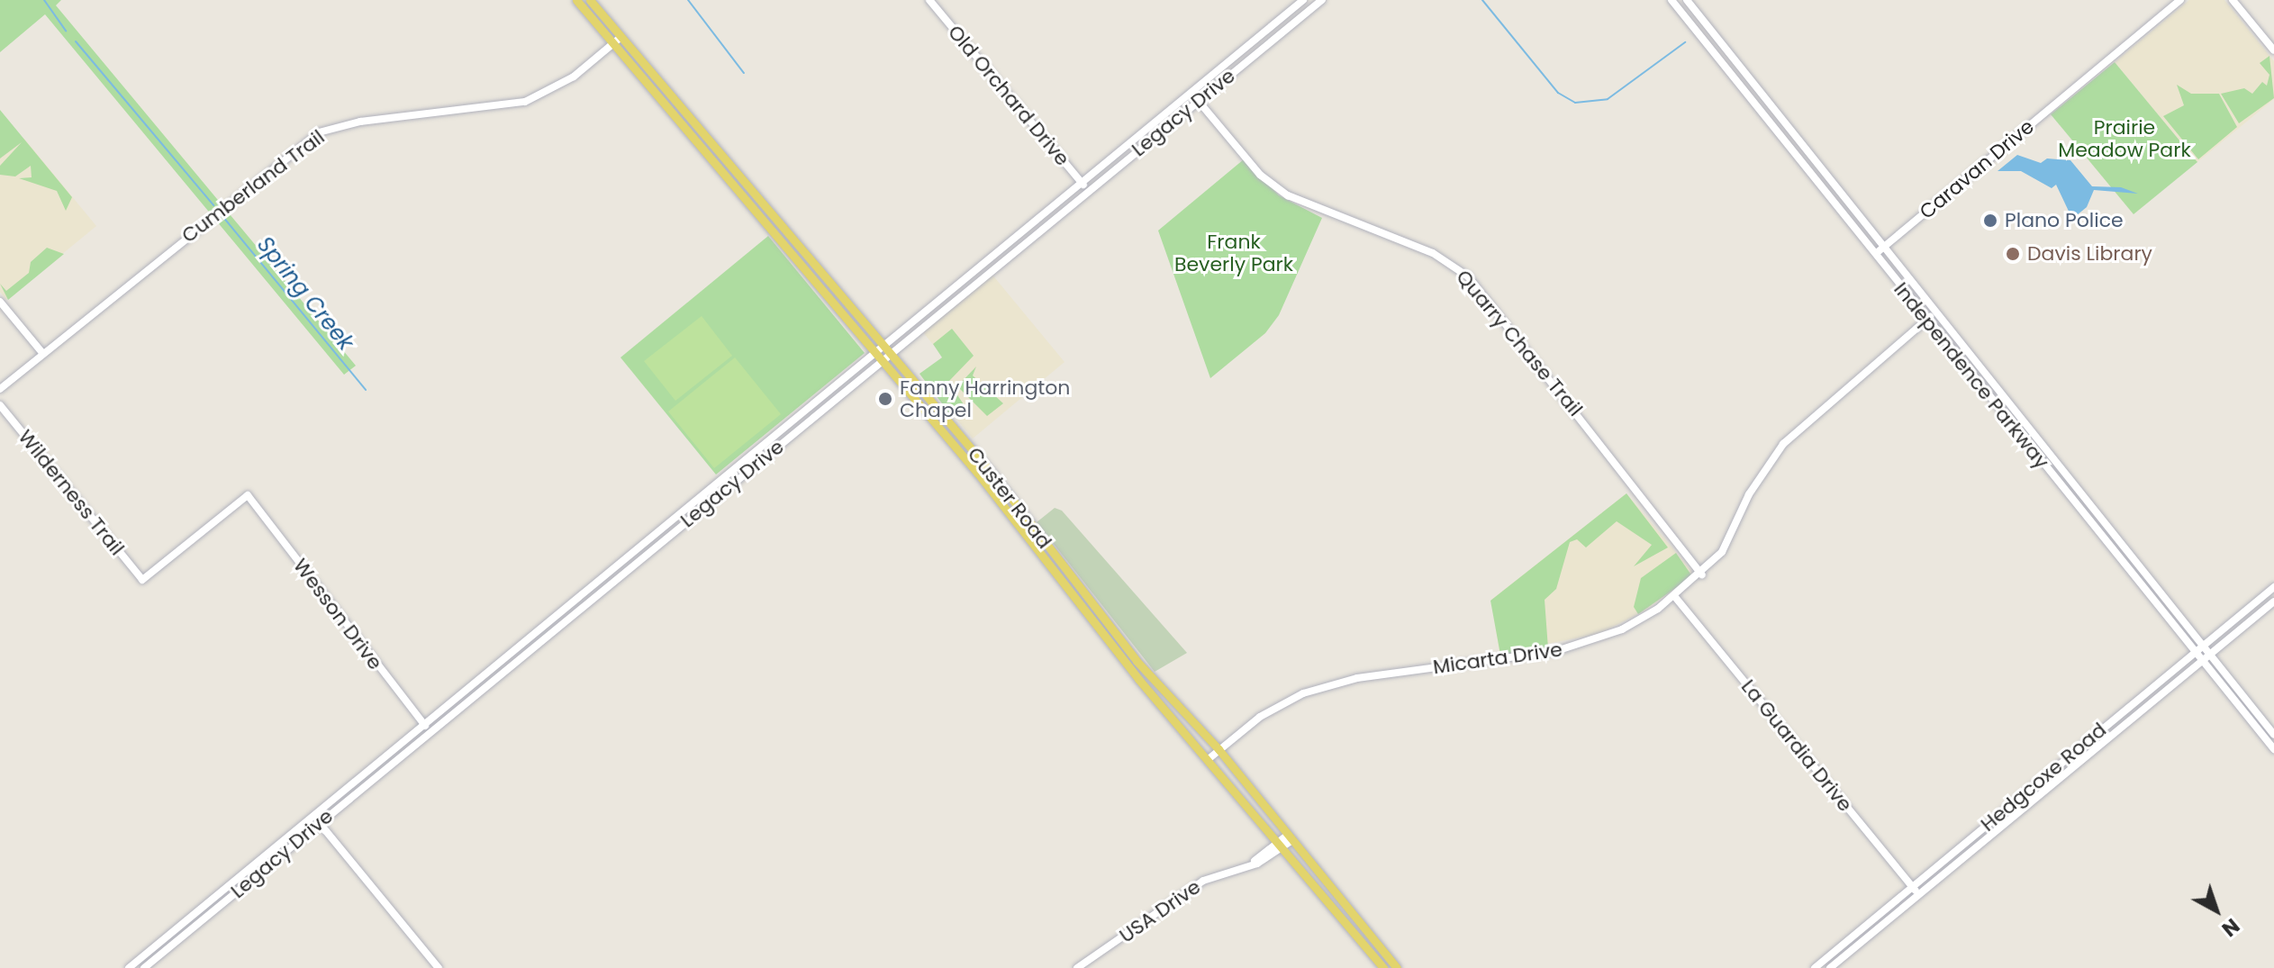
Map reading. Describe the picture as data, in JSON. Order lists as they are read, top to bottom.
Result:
{
  "streets": {
    "main road": [
      "Old Orchard Drive",
      "Legacy Drive",
      "Caravan Drive",
      "Cumberland Trail",
      "Quarry Chase Trail",
      "Independence Parkway",
      "Wilderness Trail",
      "Custer Road",
      "Wesson Drive",
      "Micarta Drive",
      "La Guardia Drive",
      "Hedgcoxe Road",
      "USA Drive"
    ]
  },
  "crossings": [
    ["Old Orchard Drive", "Legacy Drive"],
    ["Legacy Drive", "Quarry Chase Trail"],
    ["Legacy Drive", "Custer Road"],
    ["Legacy Drive", "Wesson Drive"],
    ["Caravan Drive", "Independence Parkway"],
    ["Cumberland Trail", "Custer Road"],
    ["Quarry Chase Trail", "Micarta Drive"],
    ["Independence Parkway", "Micarta Drive"],
    ["Independence Parkway", "Hedgcoxe Road"],
    ["Wilderness Trail", "Wesson Drive"],
    ["Custer Road", "Micarta Drive"],
    ["Custer Road", "USA Drive"],
    ["Micarta Drive", "La Guardia Drive"],
    ["La Guardia Drive", "Hedgcoxe Road"]
  ],
  "water": ["Spring Creek"],
  "parks": ["Prairie Meadow Park", "Frank Beverly Park"],
  "places": ["Plano Police", "Davis Library", "Fanny Harrington Chapel"],
  "north": "bottom right"
}
